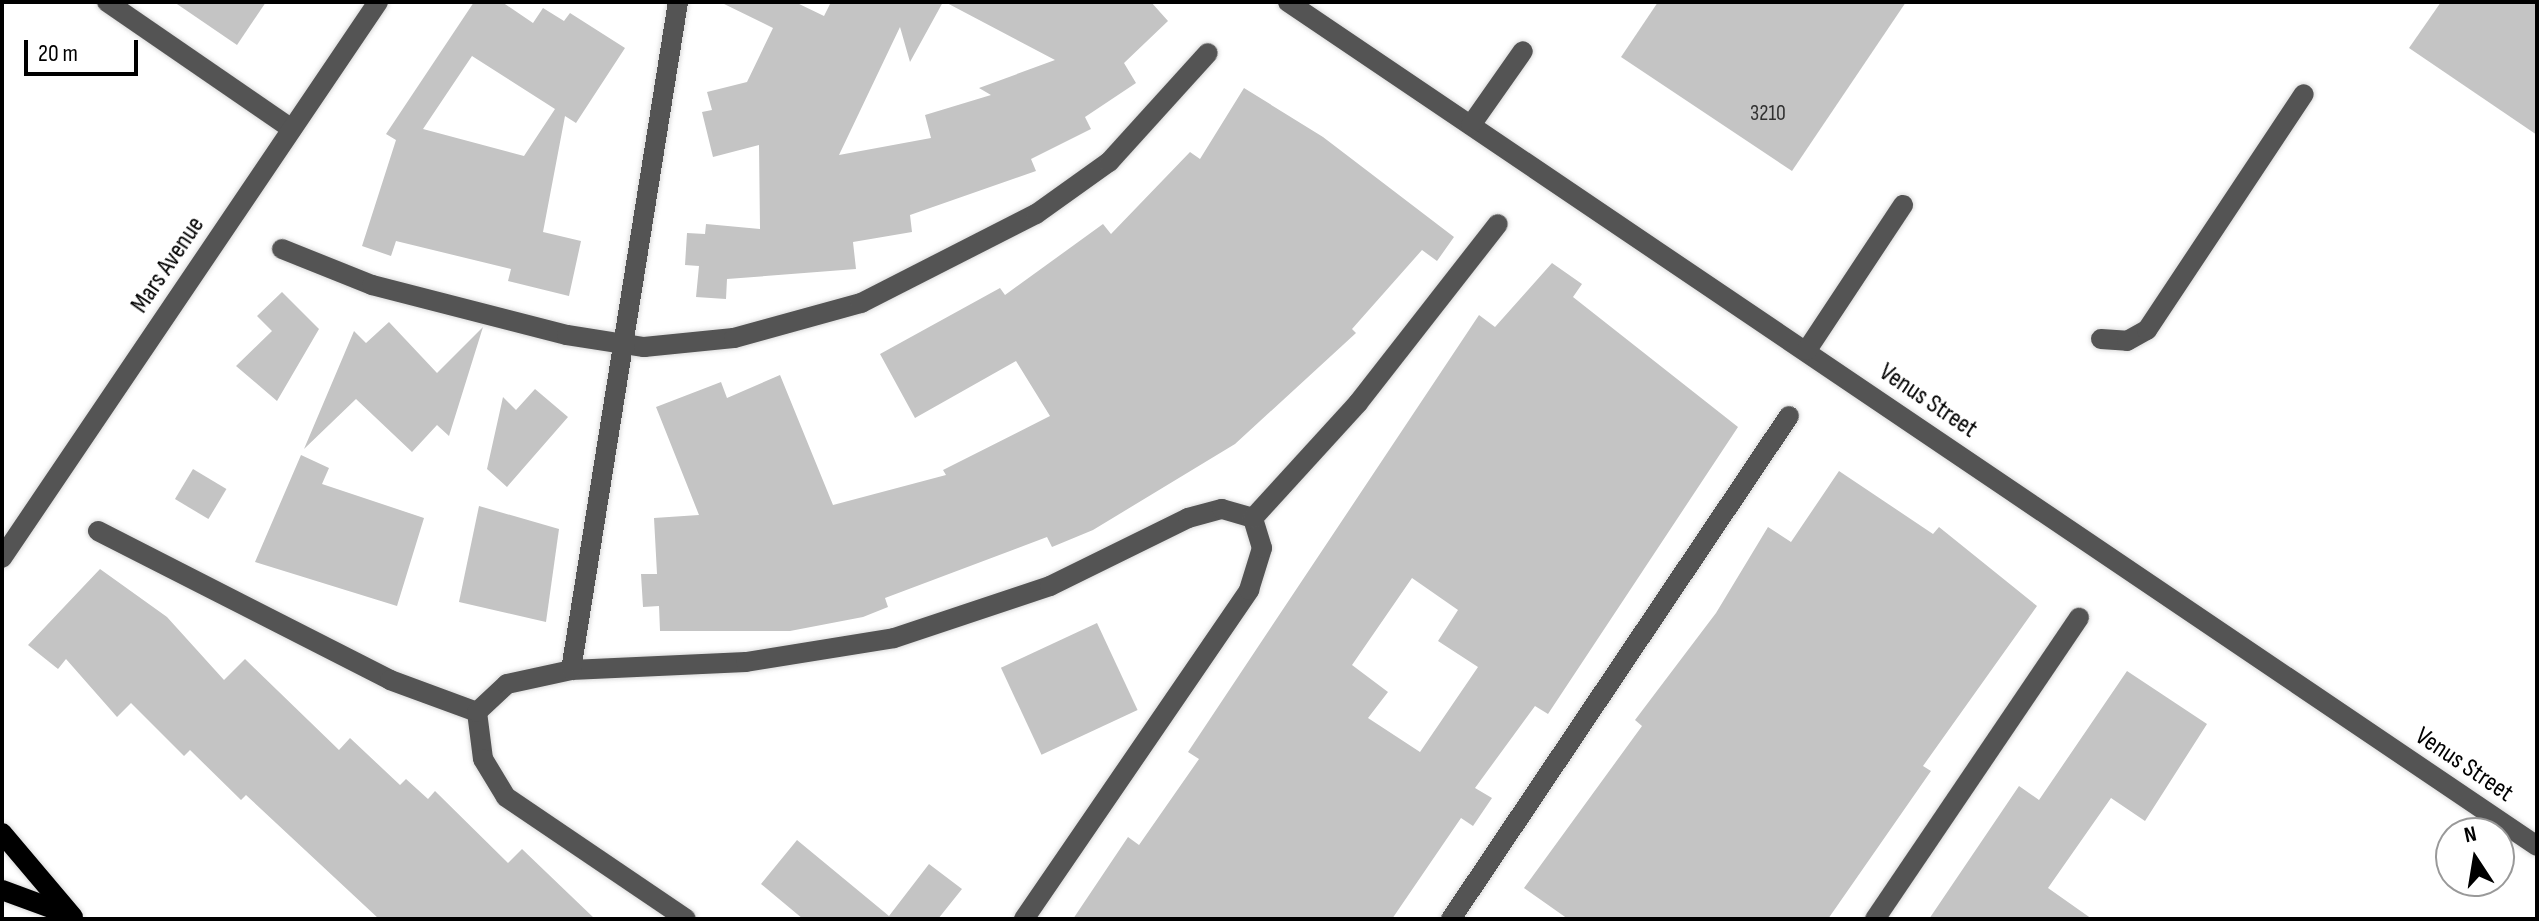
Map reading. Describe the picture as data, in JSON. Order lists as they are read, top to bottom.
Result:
{
  "streets": {
    "street": ["Mars Avenue", "Venus Street"]
  },
  "house_numbers": ["3210"],
  "scale_bar": "20 m",
  "north": "top"
}
